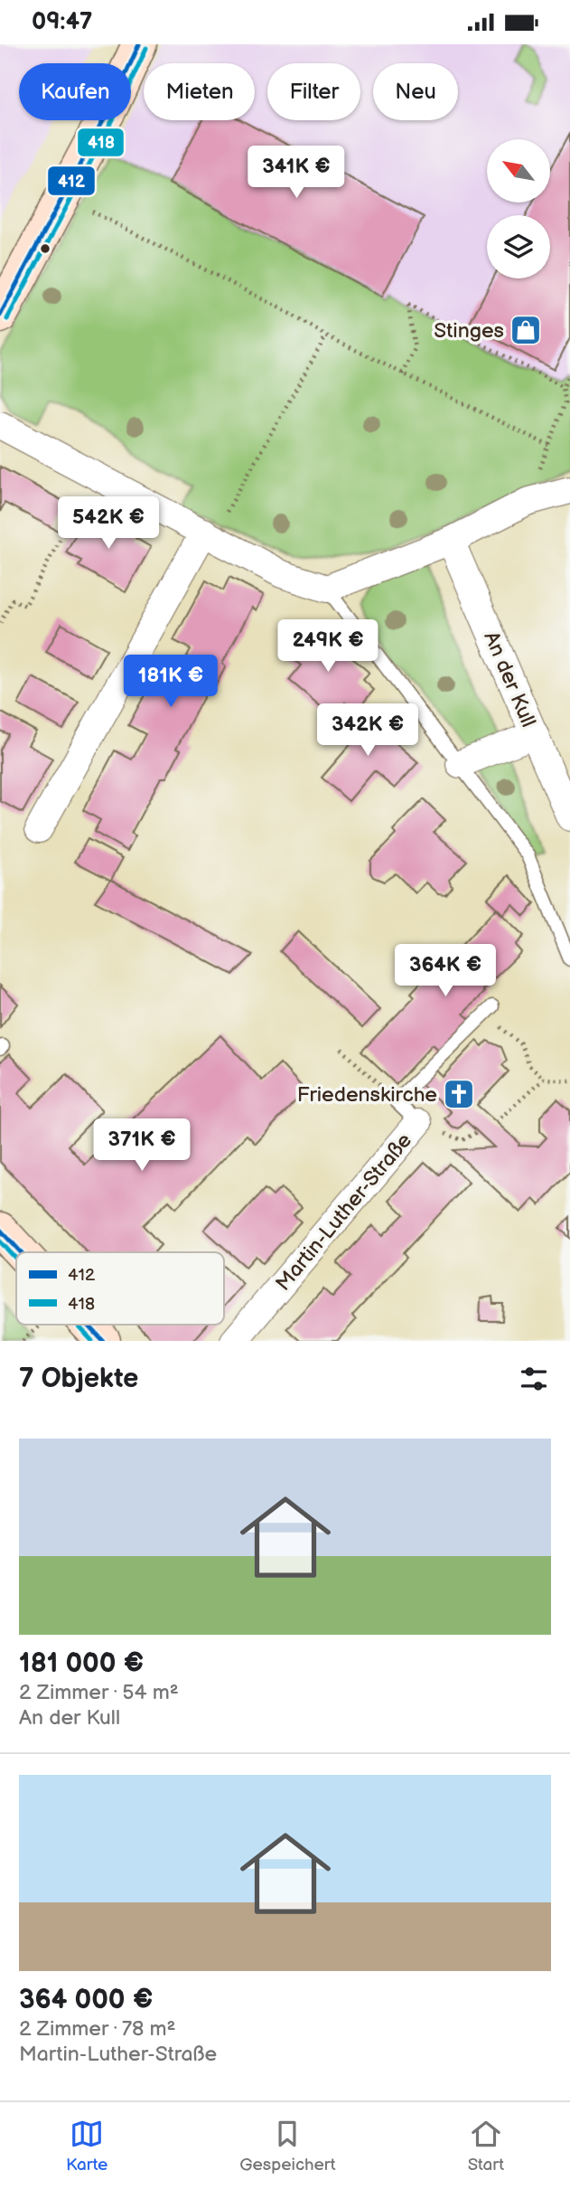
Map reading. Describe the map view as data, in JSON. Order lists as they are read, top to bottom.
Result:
{
  "streets": {
    "street": ["An der Kull", "Martin-Luther-Straße"]
  },
  "places": {
    "shop": ["Stinges"],
    "church": ["Friedenskirche"]
  },
  "lines": ["transit line 412", "transit line 418"],
  "legend": ["412", "418"],
  "north": "top left",
  "page": {
    "status": "09:47",
    "chip": [
      "Kaufen",
      "Mieten",
      "Filter",
      "Neu"
    ],
    "price": [
      "341K €",
      "542K €",
      "249K €",
      "181K €",
      "342K €",
      "364K €",
      "371K €"
    ],
    "heading": "7 Objekte",
    "list": [
      {
        "name": "181 000 €",
        "note": "2 Zimmer · 54 m² · An der Kull"
      },
      {
        "name": "364 000 €",
        "note": "2 Zimmer · 78 m² · Martin-Luther-Straße"
      }
    ],
    "tabs": ["Karte", "Gespeichert", "Start"]
  }
}
